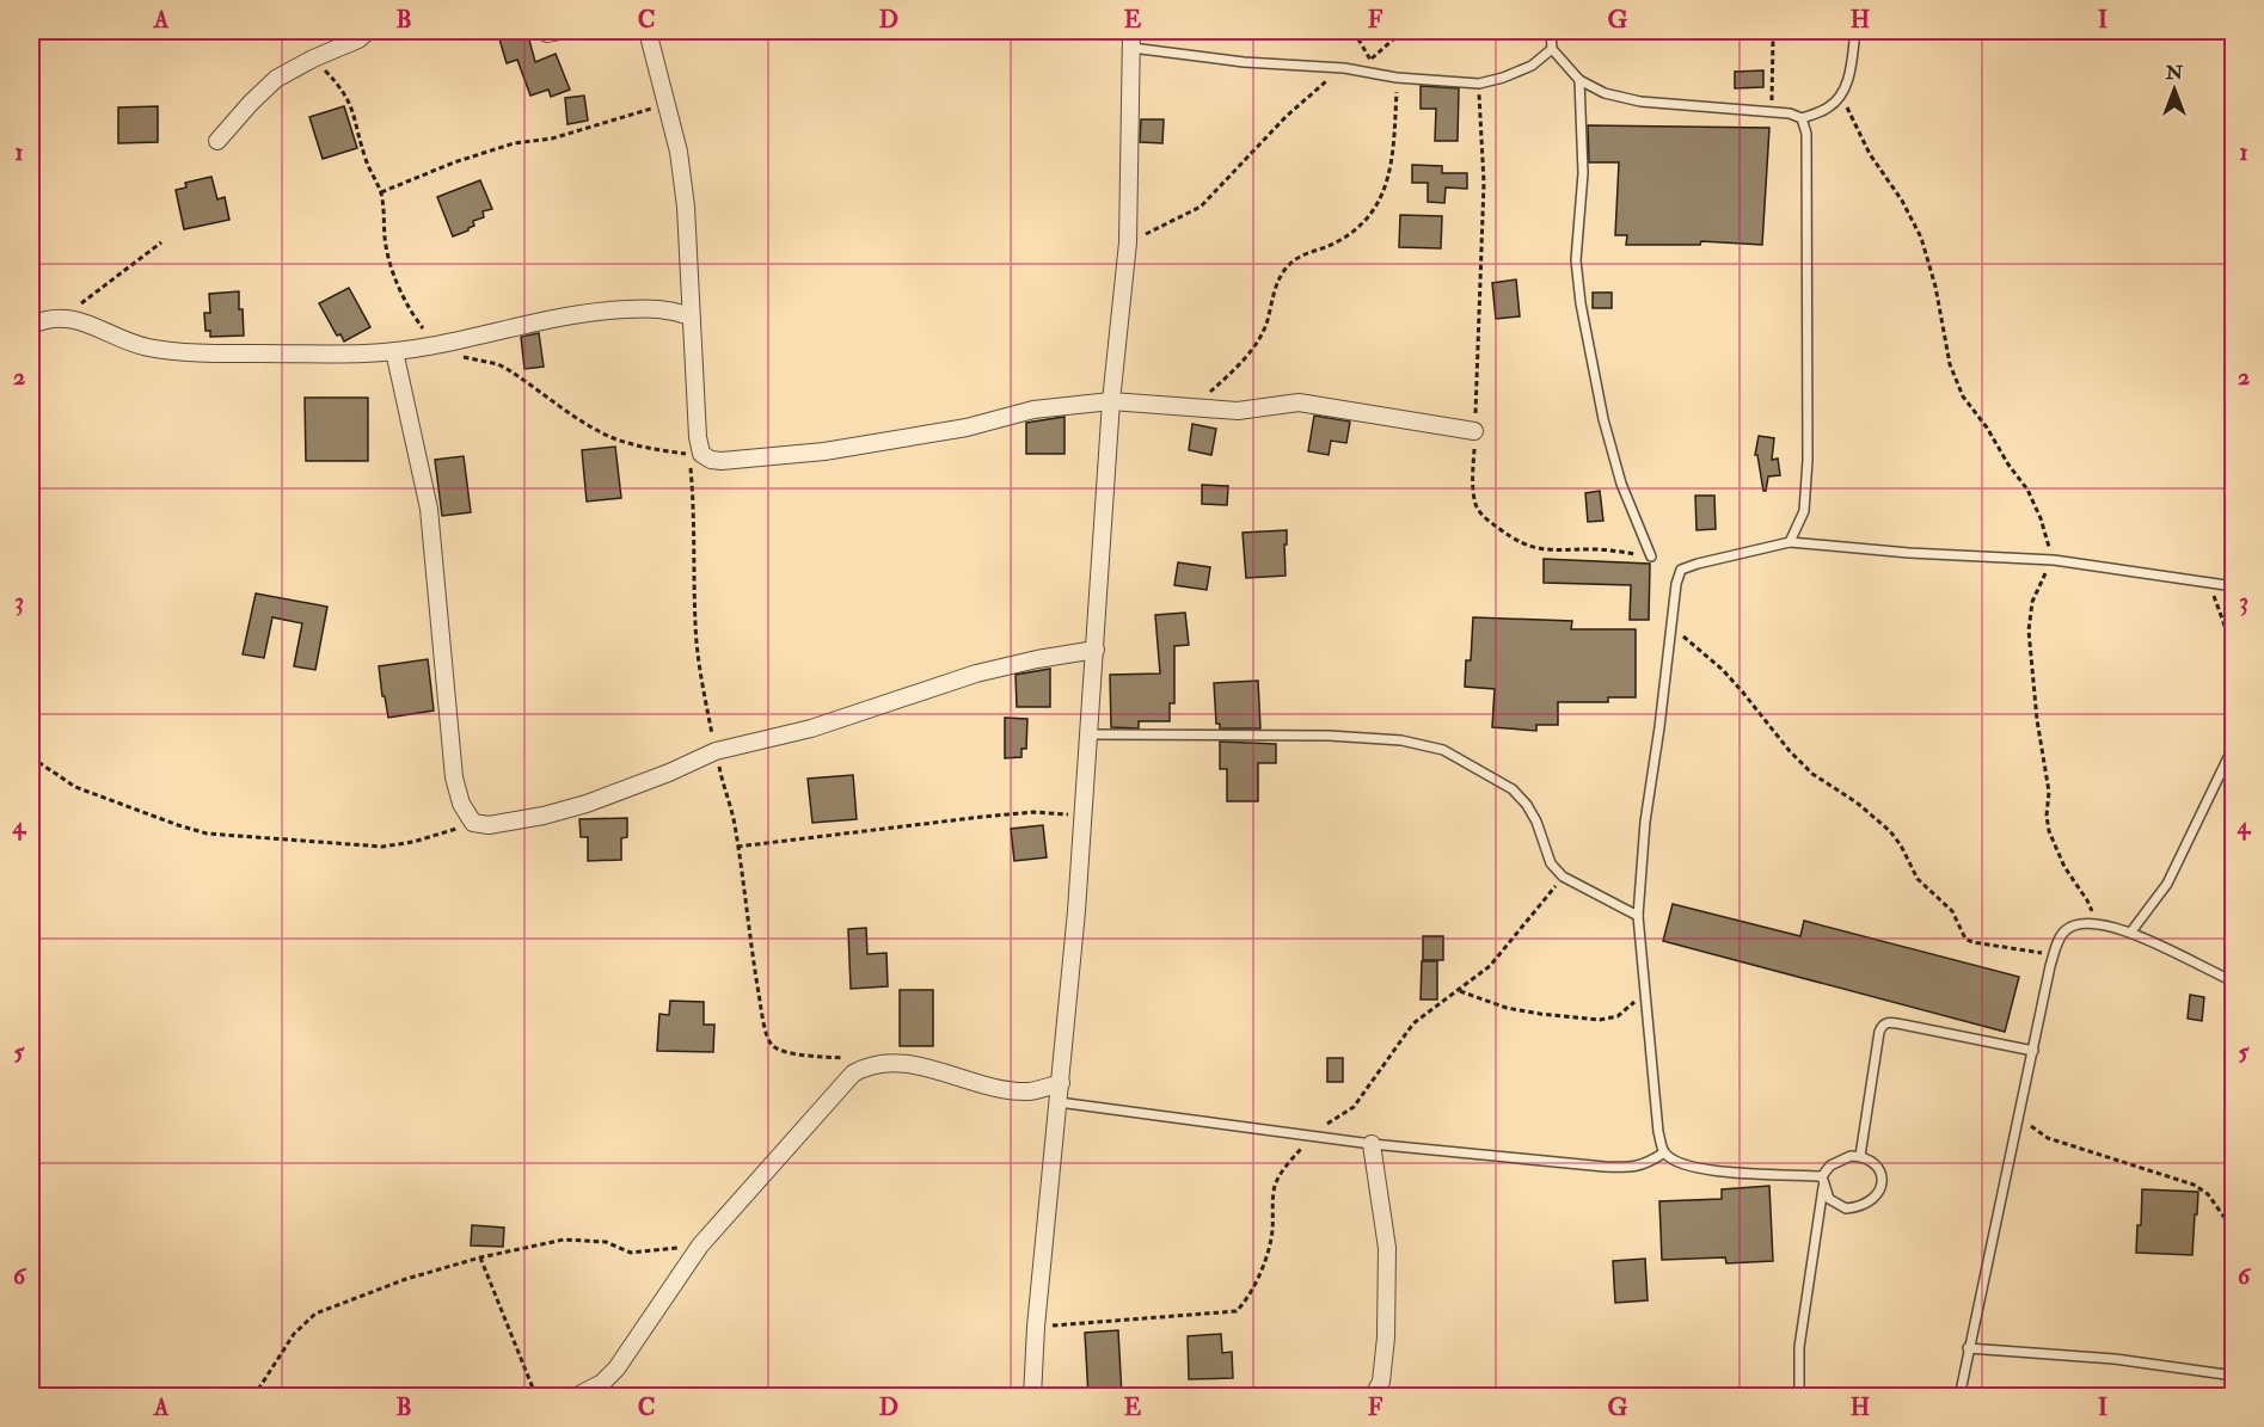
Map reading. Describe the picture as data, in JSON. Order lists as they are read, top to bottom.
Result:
{
  "north": "top",
  "grid": {
    "columns": [
      "A",
      "B",
      "C",
      "D",
      "E",
      "F",
      "G",
      "H",
      "I"
    ],
    "rows": [
      "1",
      "2",
      "3",
      "4",
      "5",
      "6"
    ]
  }
}
